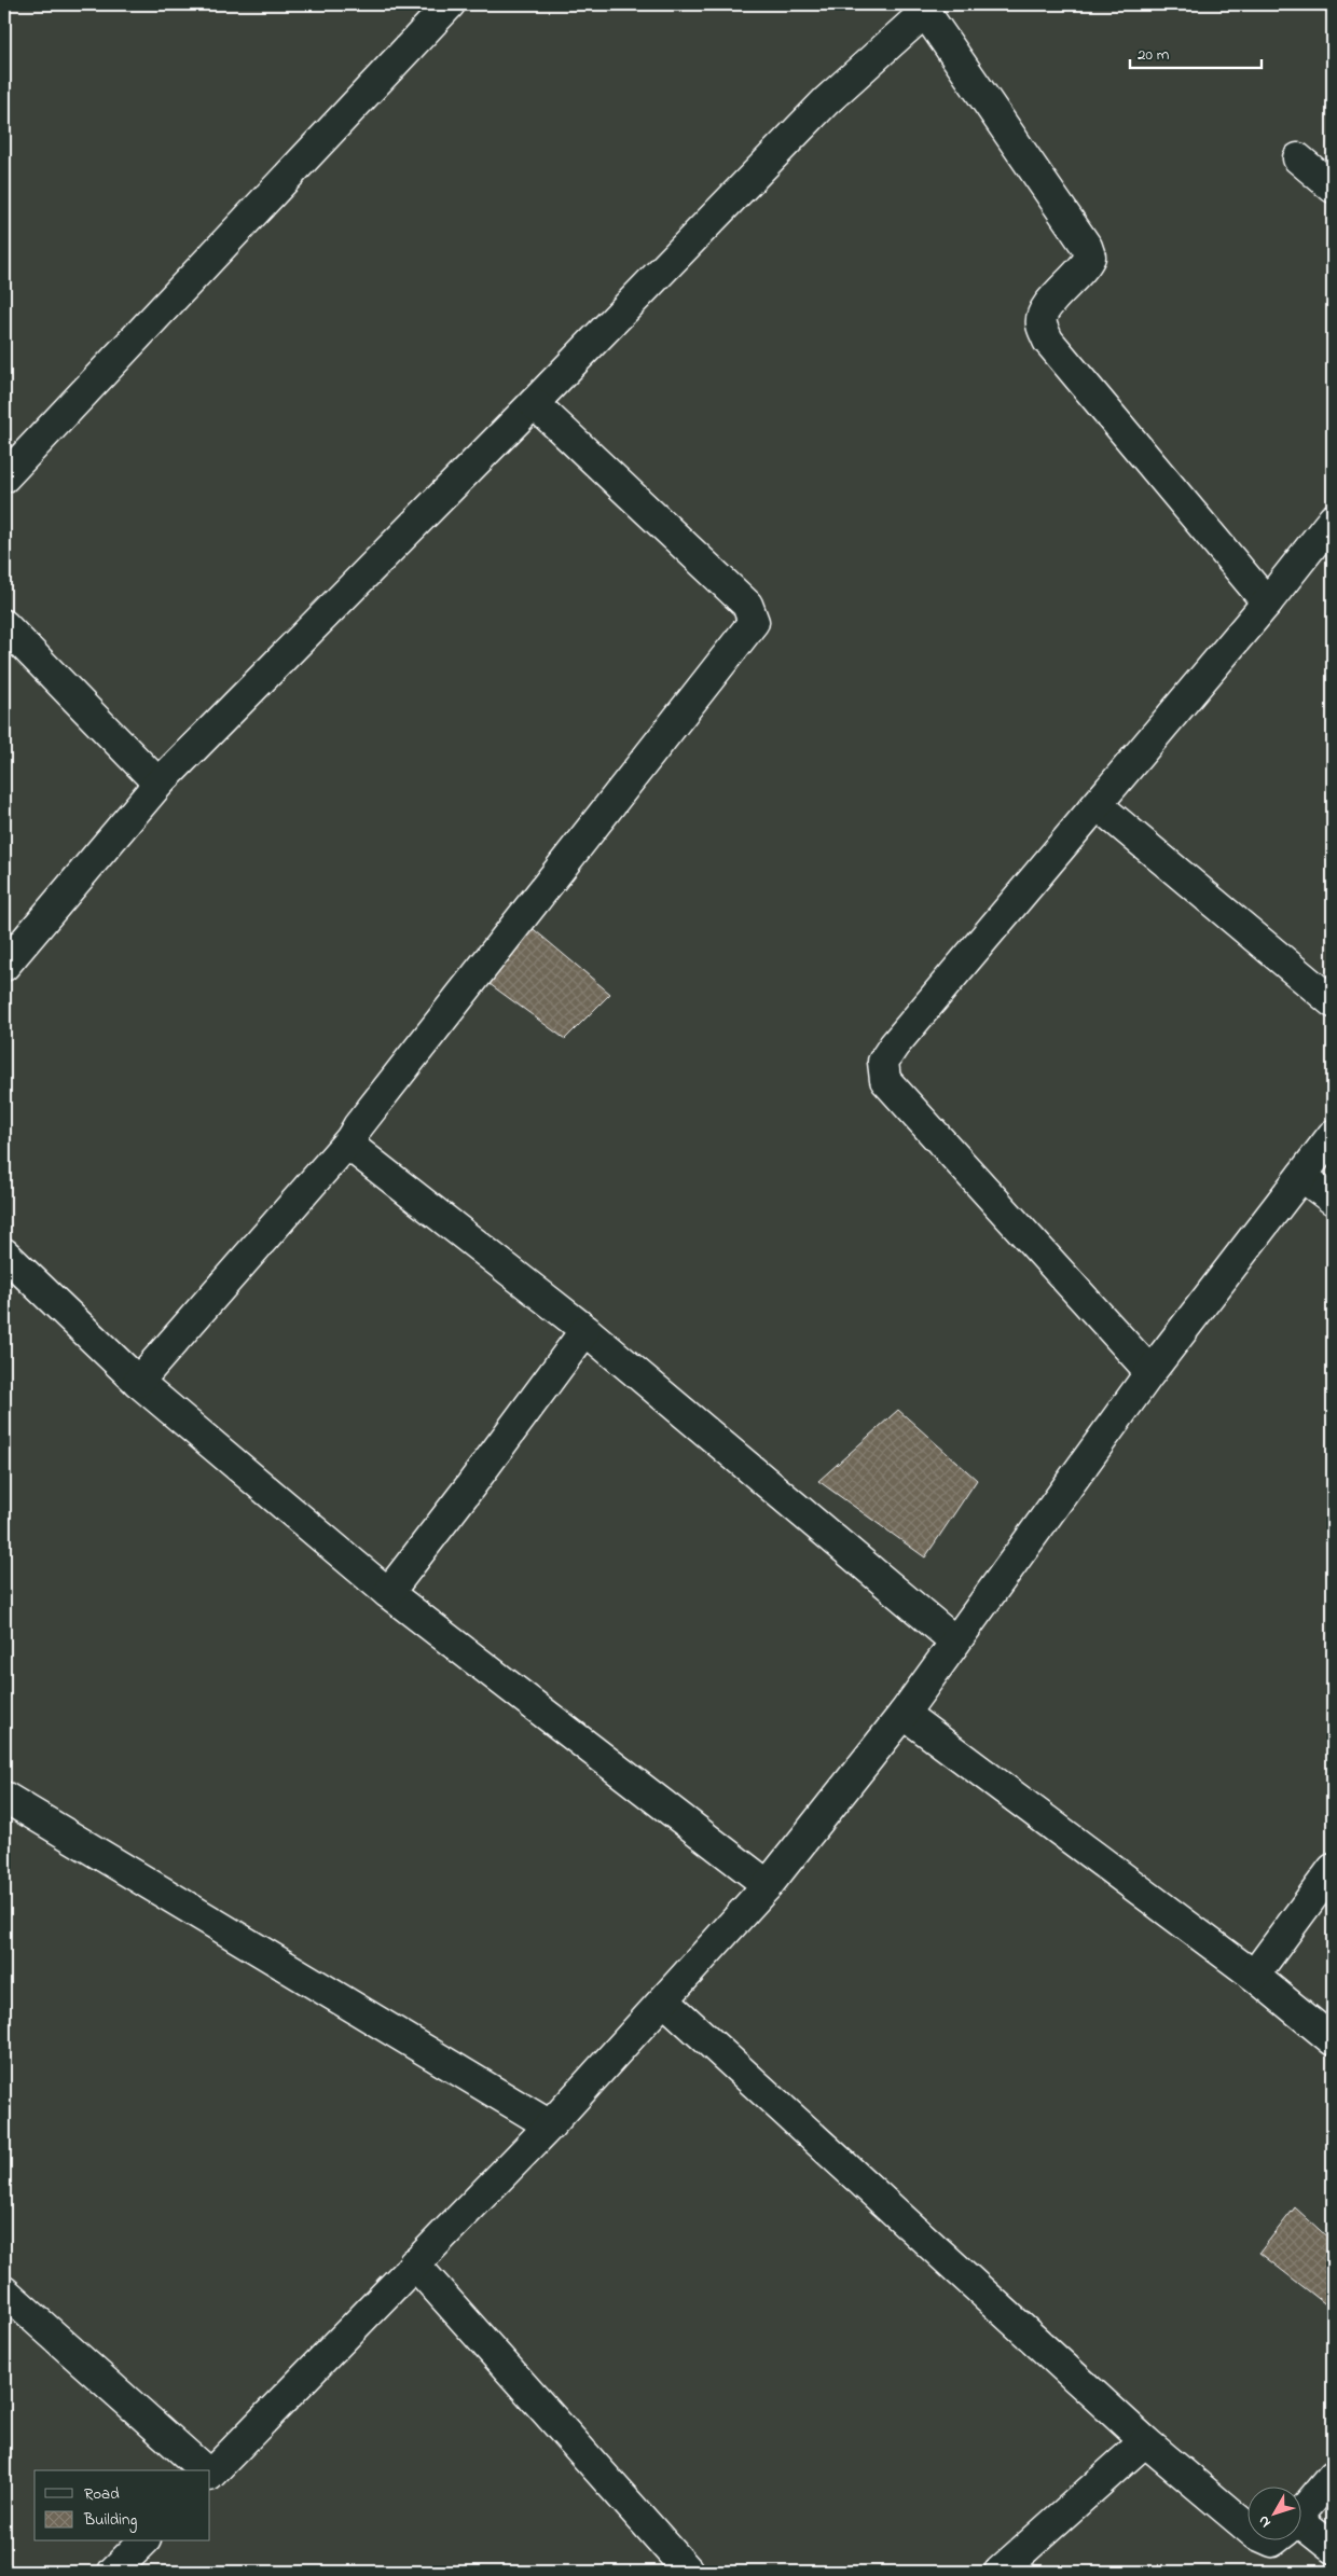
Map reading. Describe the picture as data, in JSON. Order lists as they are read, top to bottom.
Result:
{
  "legend": ["Road", "Building"],
  "scale_bar": "20 m",
  "north": "bottom left"
}
